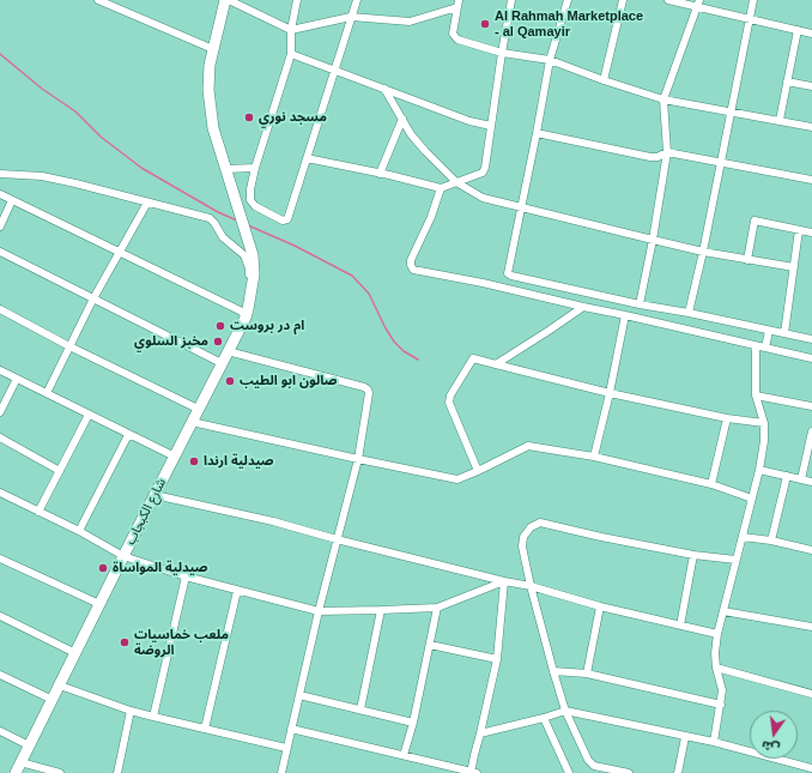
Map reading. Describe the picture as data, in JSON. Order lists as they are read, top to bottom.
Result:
{
  "streets": {
    "main road": ["شارع الكبجاب"]
  },
  "places": [
    "Al Rahmah Marketplace - al Qamayir",
    "مسجد نوري",
    "ام در بروست",
    "مخبز السلوي",
    "صالون ابو الطيب",
    "صيدلية ارندا",
    "صيدلية المواساة",
    "ملعب خماسيات الروضة"
  ],
  "north": "bottom"
}
